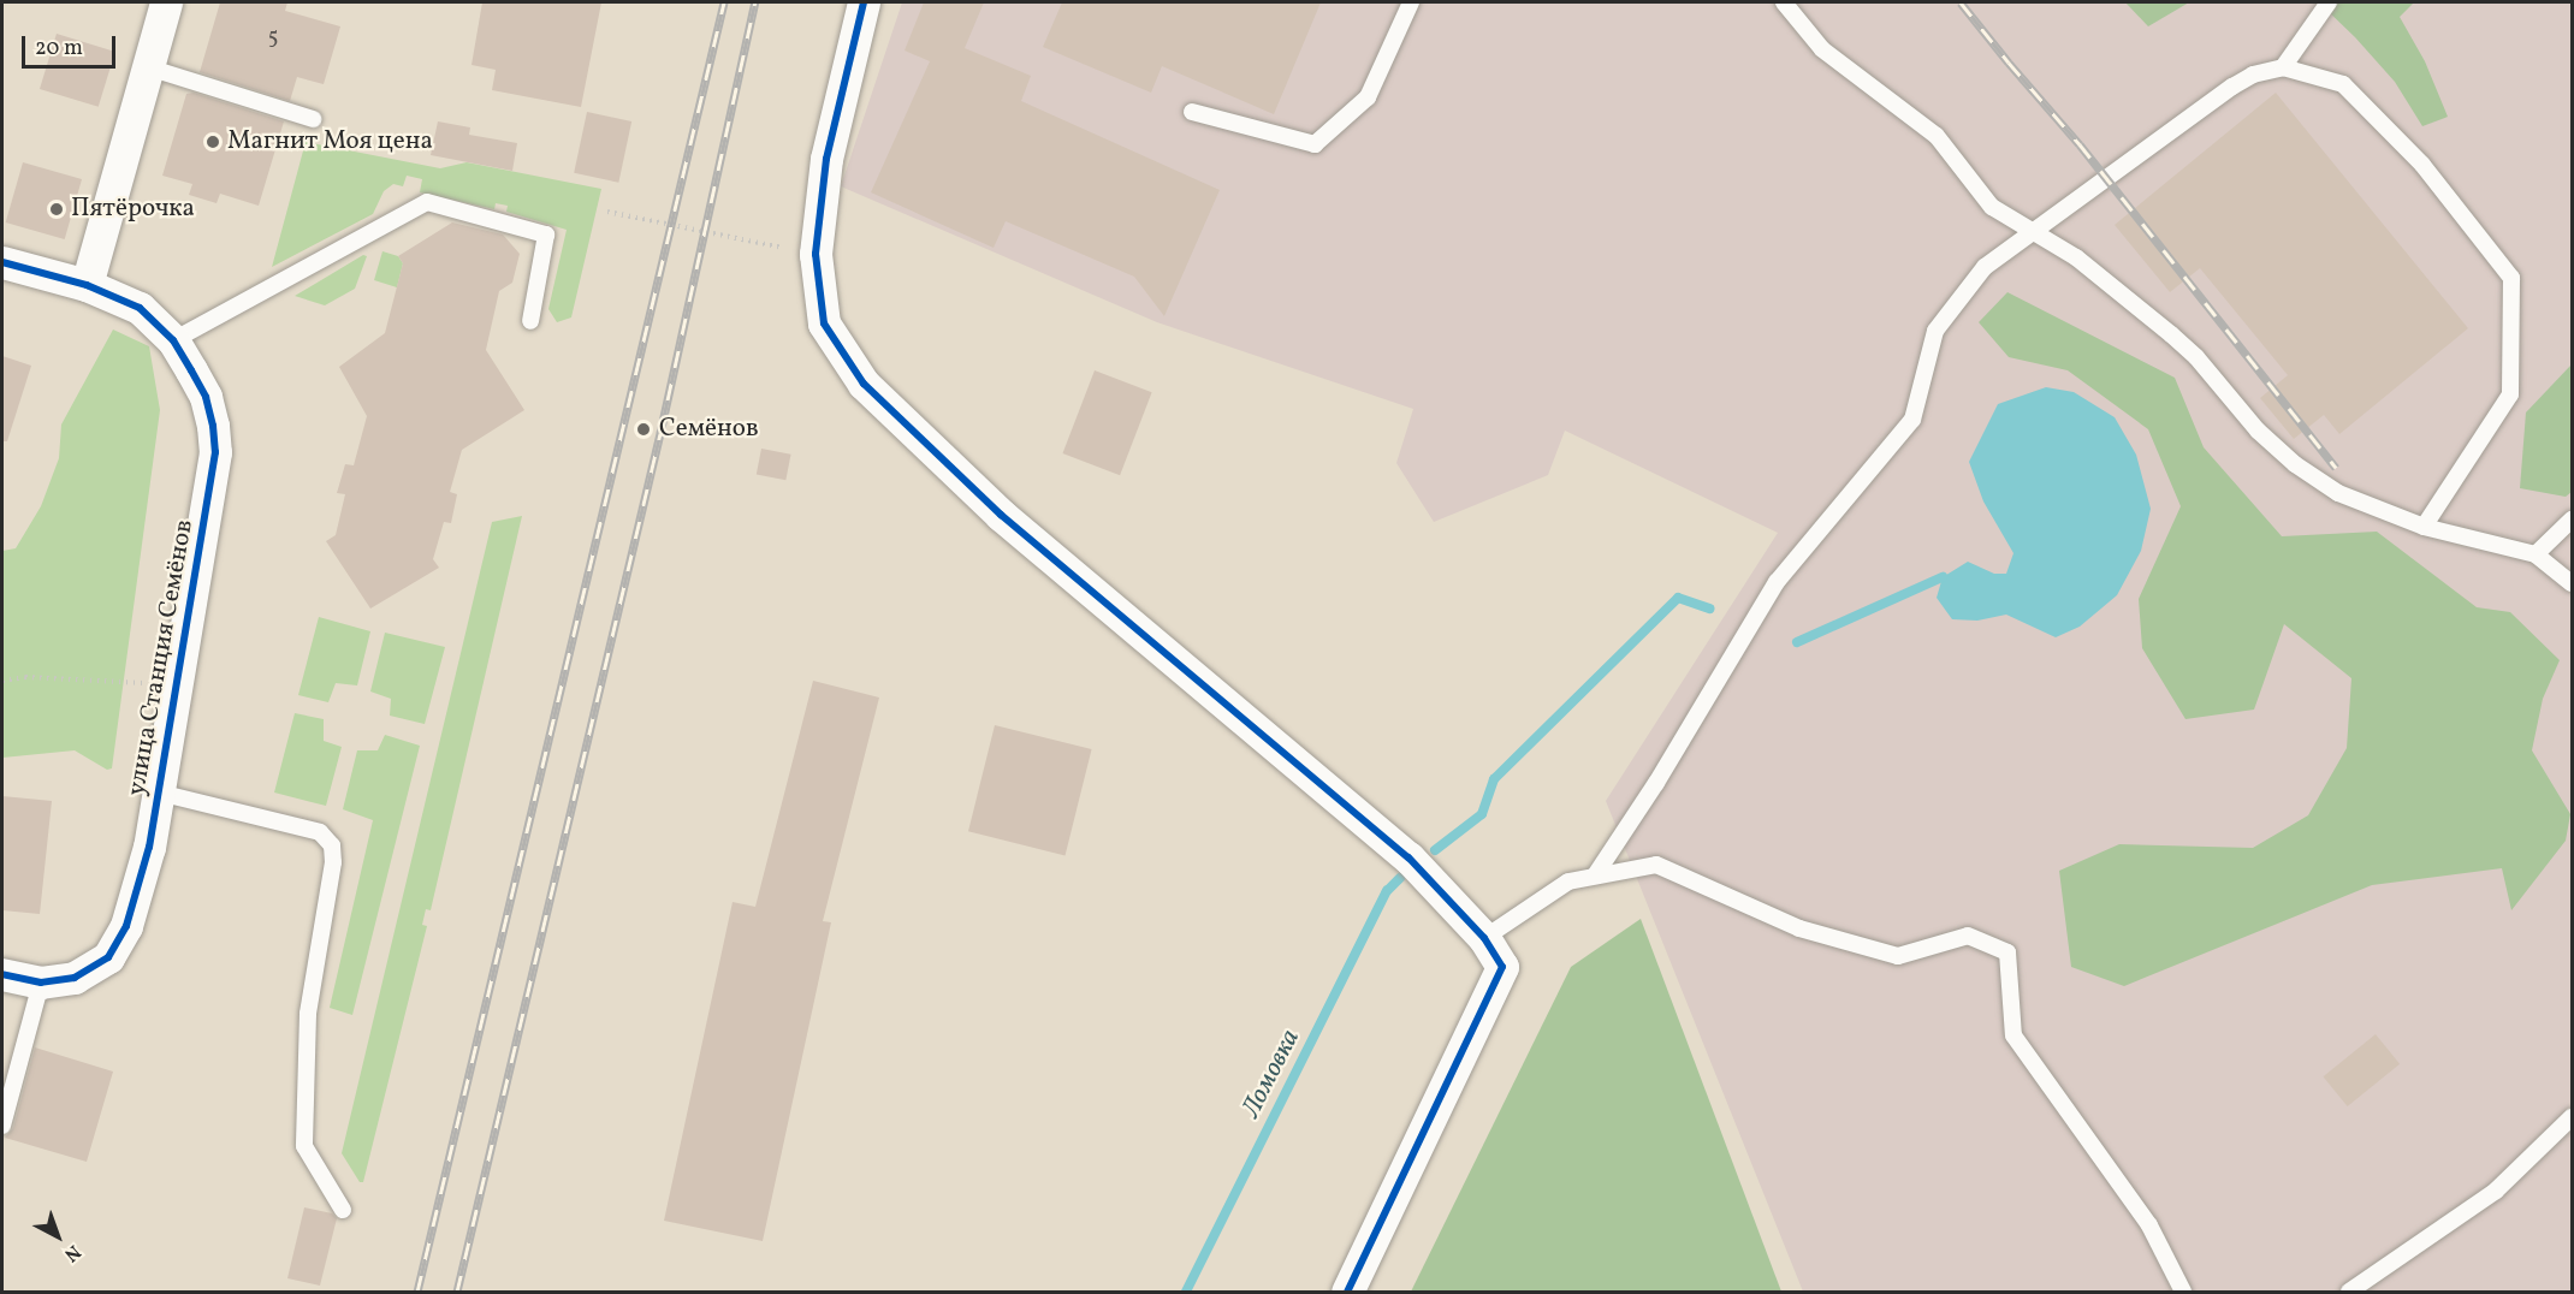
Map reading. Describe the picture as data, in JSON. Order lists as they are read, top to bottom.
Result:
{
  "streets": {
    "street": ["улица Станция Семёнов"]
  },
  "water": ["Ломовка"],
  "places": ["Магнит Моя цена", "Пятёрочка", "Семёнов"],
  "house_numbers": ["5"],
  "scale_bar": "20 m",
  "north": "bottom right"
}
